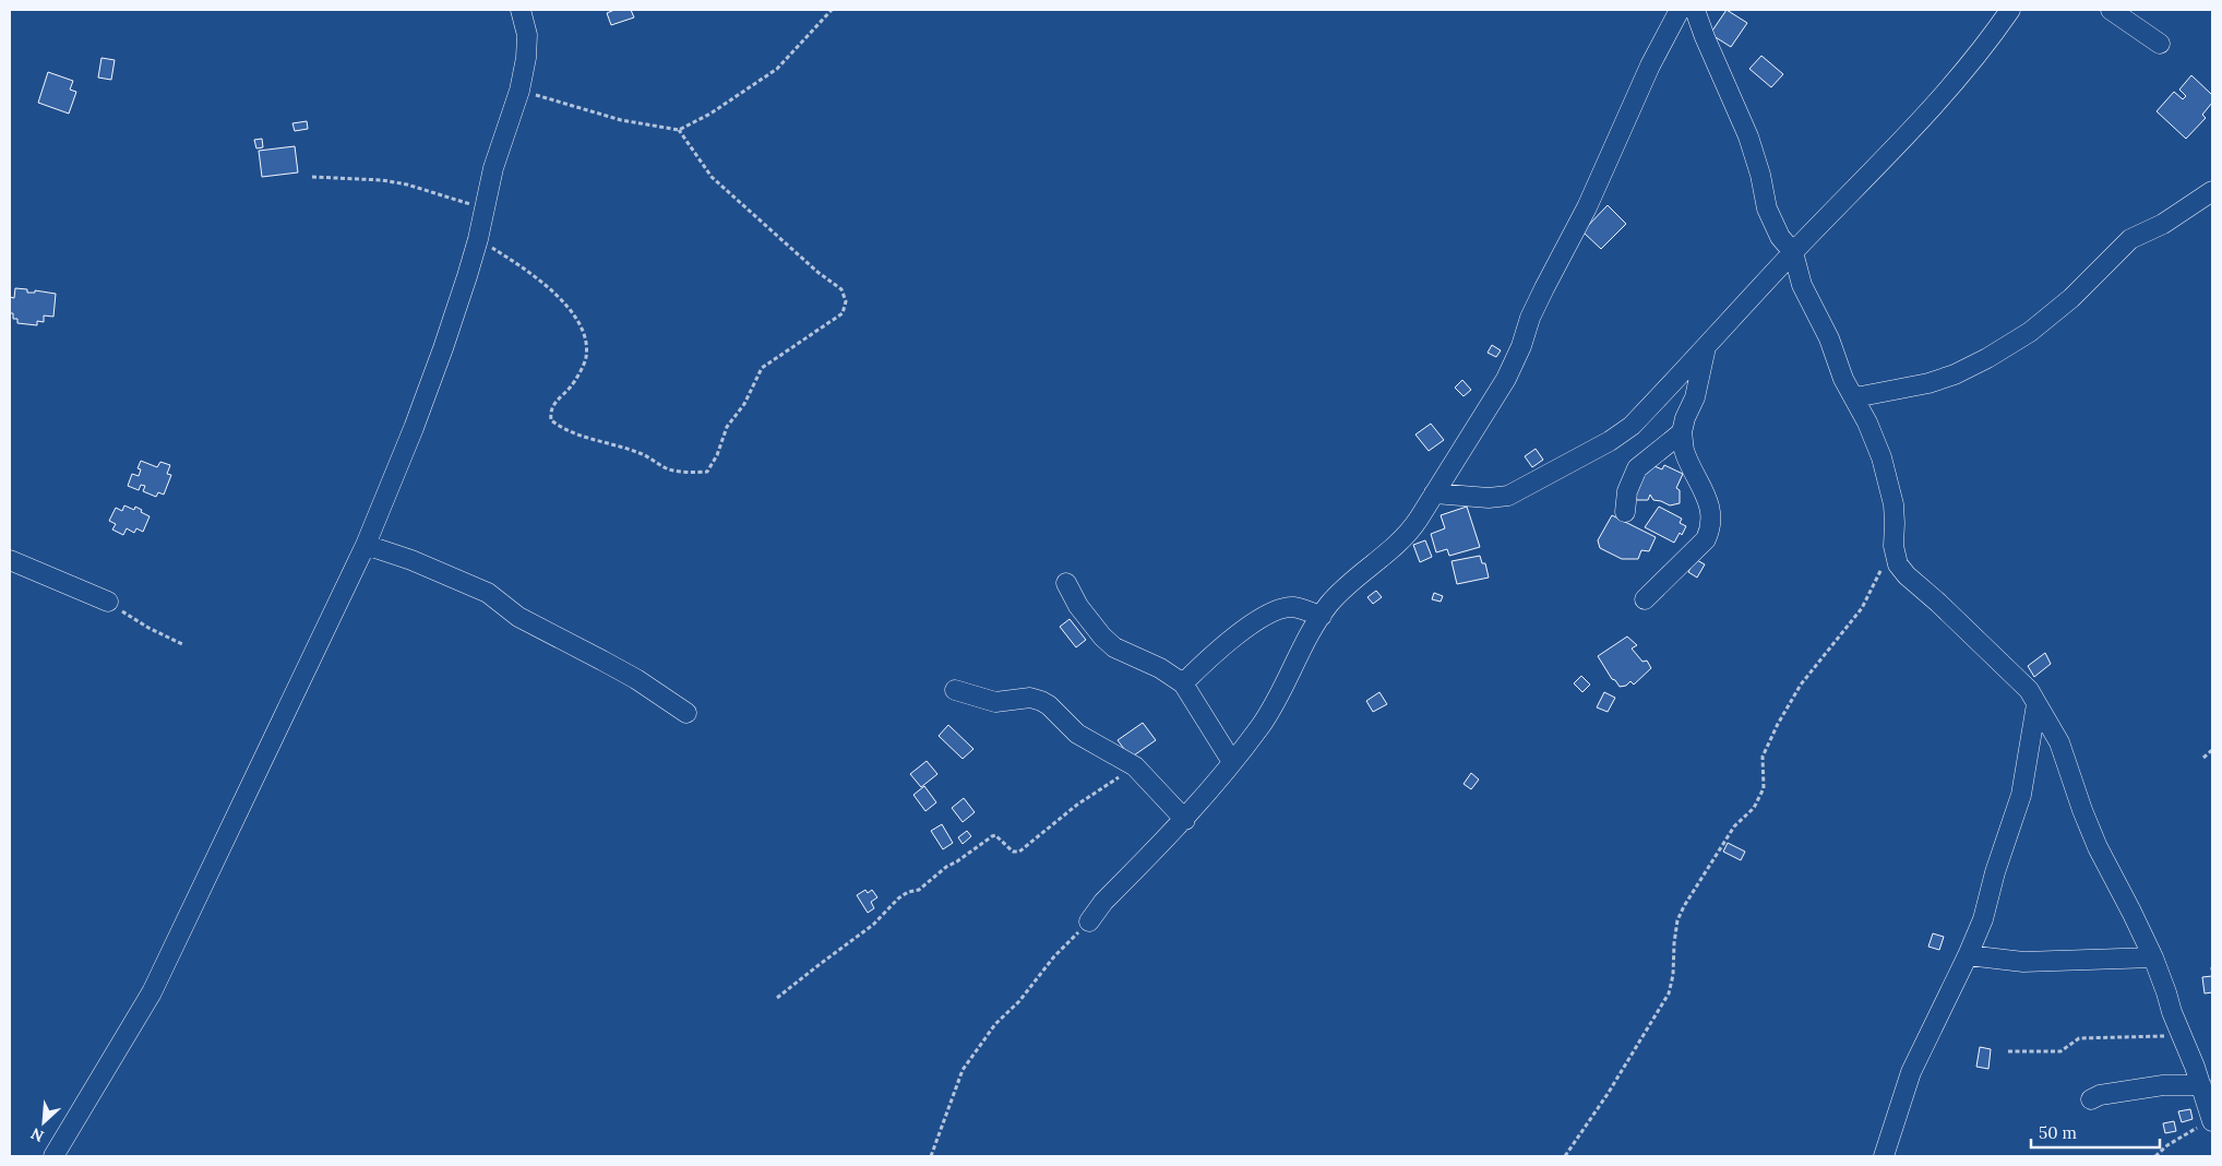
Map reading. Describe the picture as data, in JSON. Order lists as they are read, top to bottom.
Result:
{
  "scale_bar": "50 m",
  "north": "bottom left"
}
